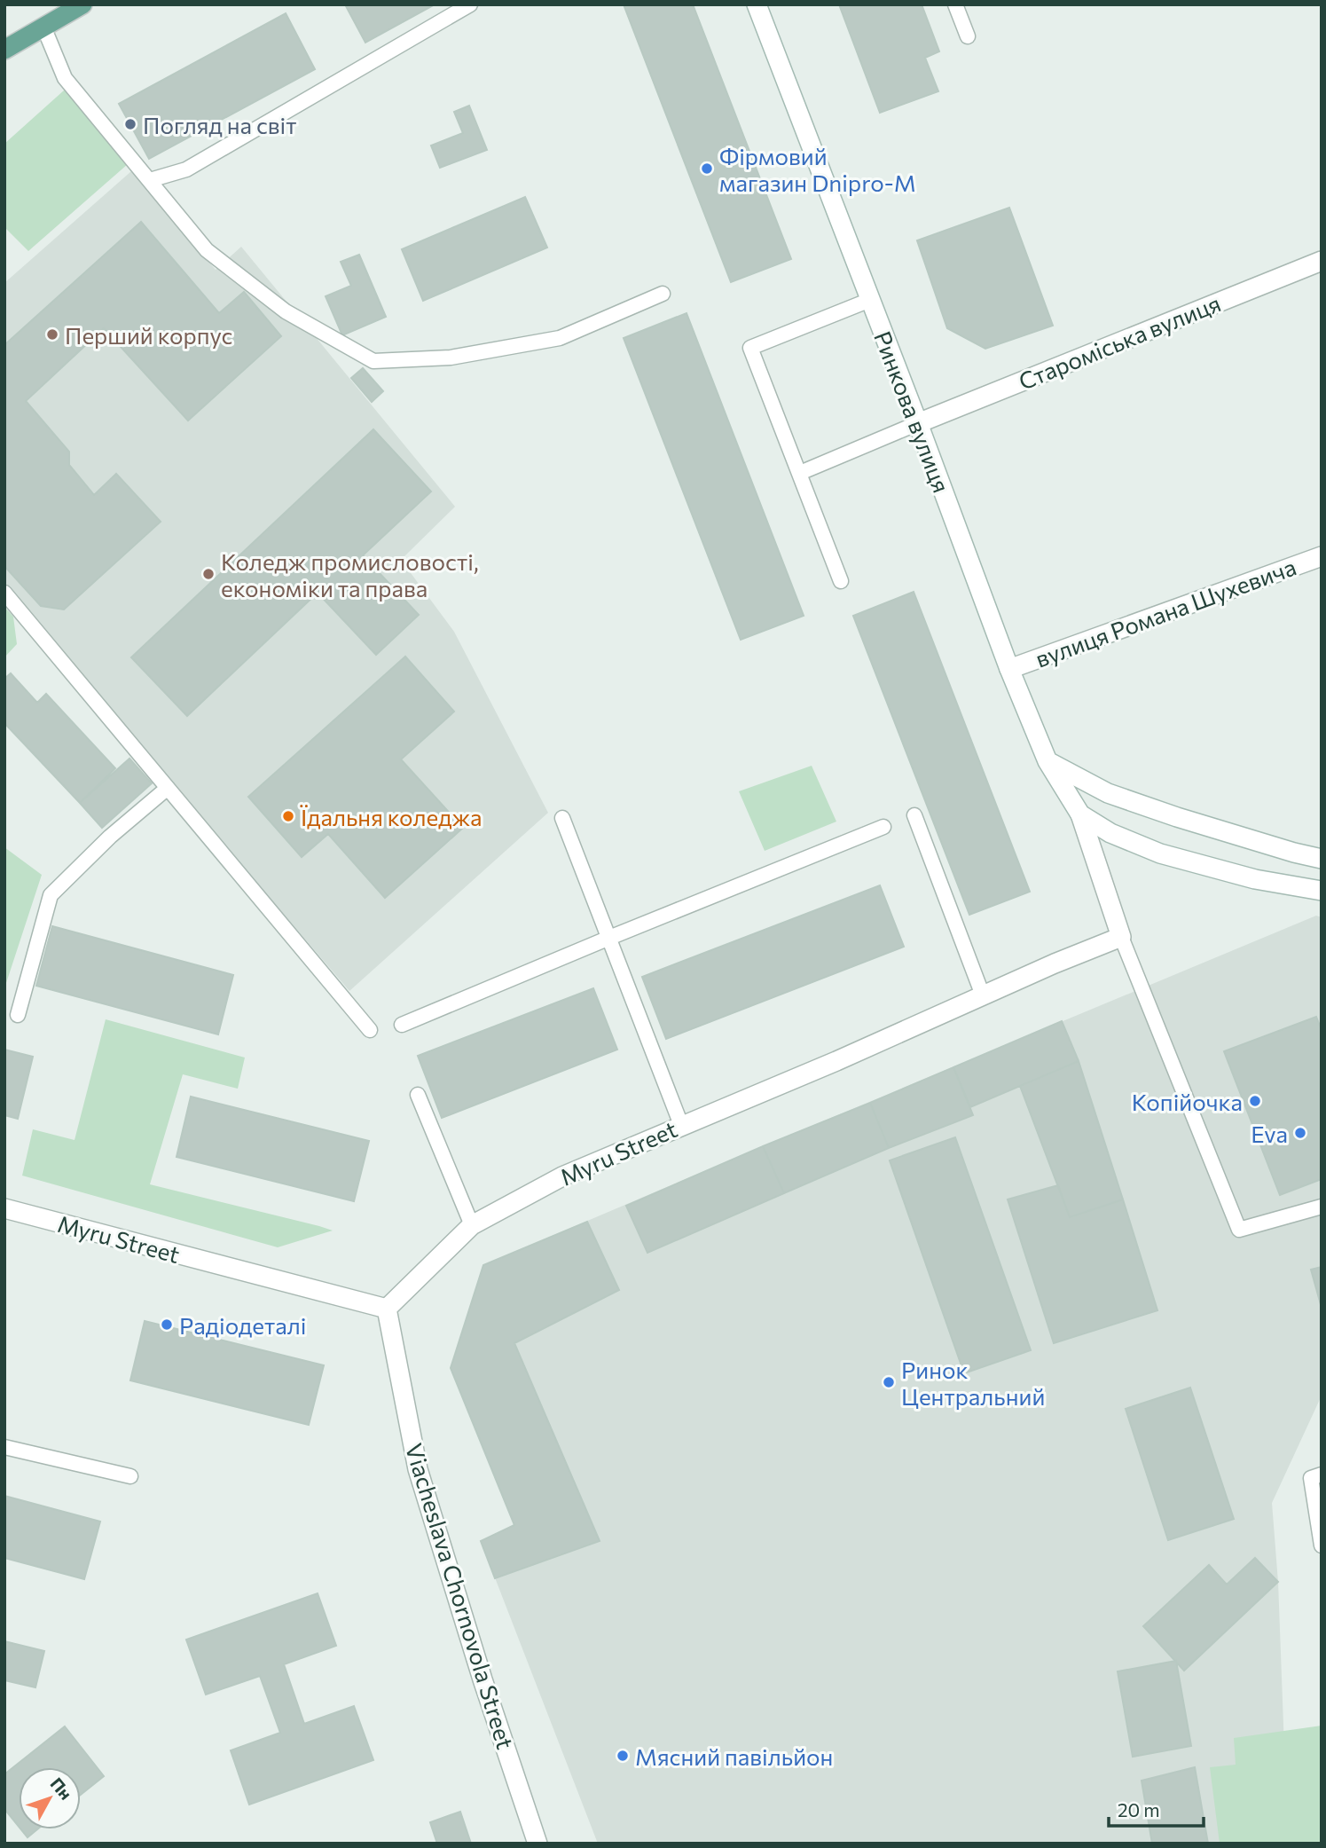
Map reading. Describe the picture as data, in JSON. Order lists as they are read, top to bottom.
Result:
{
  "streets": {
    "street": [
      "Староміська вулиця",
      "Ринкова вулиця",
      "вулиця Романа Шухевича",
      "Myru Street",
      "Viacheslava Chornovola Street"
    ]
  },
  "crossings": [
    ["Староміська вулиця", "Ринкова вулиця"],
    ["Ринкова вулиця", "вулиця Романа Шухевича"],
    ["Myru Street", "Viacheslava Chornovola Street"]
  ],
  "places": [
    "Погляд на світ",
    "Фірмовий магазин Dnipro-M",
    "Перший корпус",
    "Коледж промисловості, економіки та права",
    "Їдальня коледжа",
    "Копійочка",
    "Eva",
    "Радіодеталі",
    "Ринок Центральний",
    "Мясний павільйон"
  ],
  "scale_bar": "20 m",
  "north": "top right"
}
